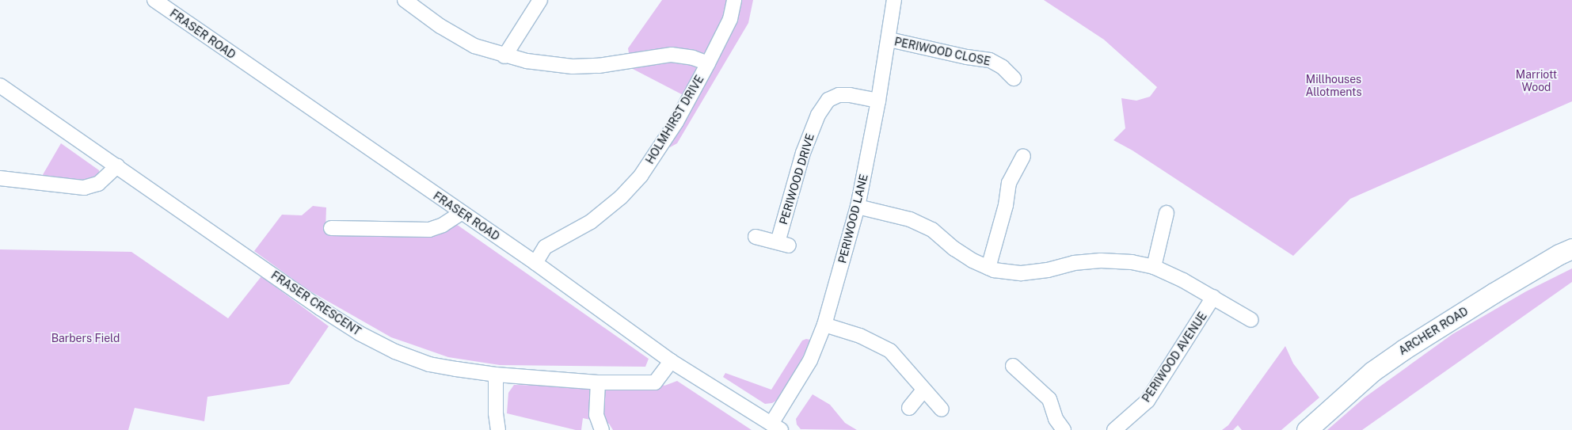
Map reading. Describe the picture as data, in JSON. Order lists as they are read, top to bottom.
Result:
{
  "streets": {
    "street": [
      "FRASER ROAD",
      "PERIWOOD CLOSE",
      "HOLMHIRST DRIVE",
      "PERIWOOD DRIVE",
      "PERIWOOD LANE",
      "FRASER CRESCENT",
      "ARCHER ROAD",
      "PERIWOOD AVENUE"
    ]
  },
  "crossings": [
    ["FRASER ROAD", "HOLMHIRST DRIVE"],
    ["FRASER ROAD", "PERIWOOD LANE"],
    ["FRASER ROAD", "FRASER CRESCENT"],
    ["PERIWOOD CLOSE", "PERIWOOD LANE"],
    ["PERIWOOD DRIVE", "PERIWOOD LANE"]
  ],
  "parks": ["Marriott Wood", "Millhouses Allotments", "Barbers Field"]
}
